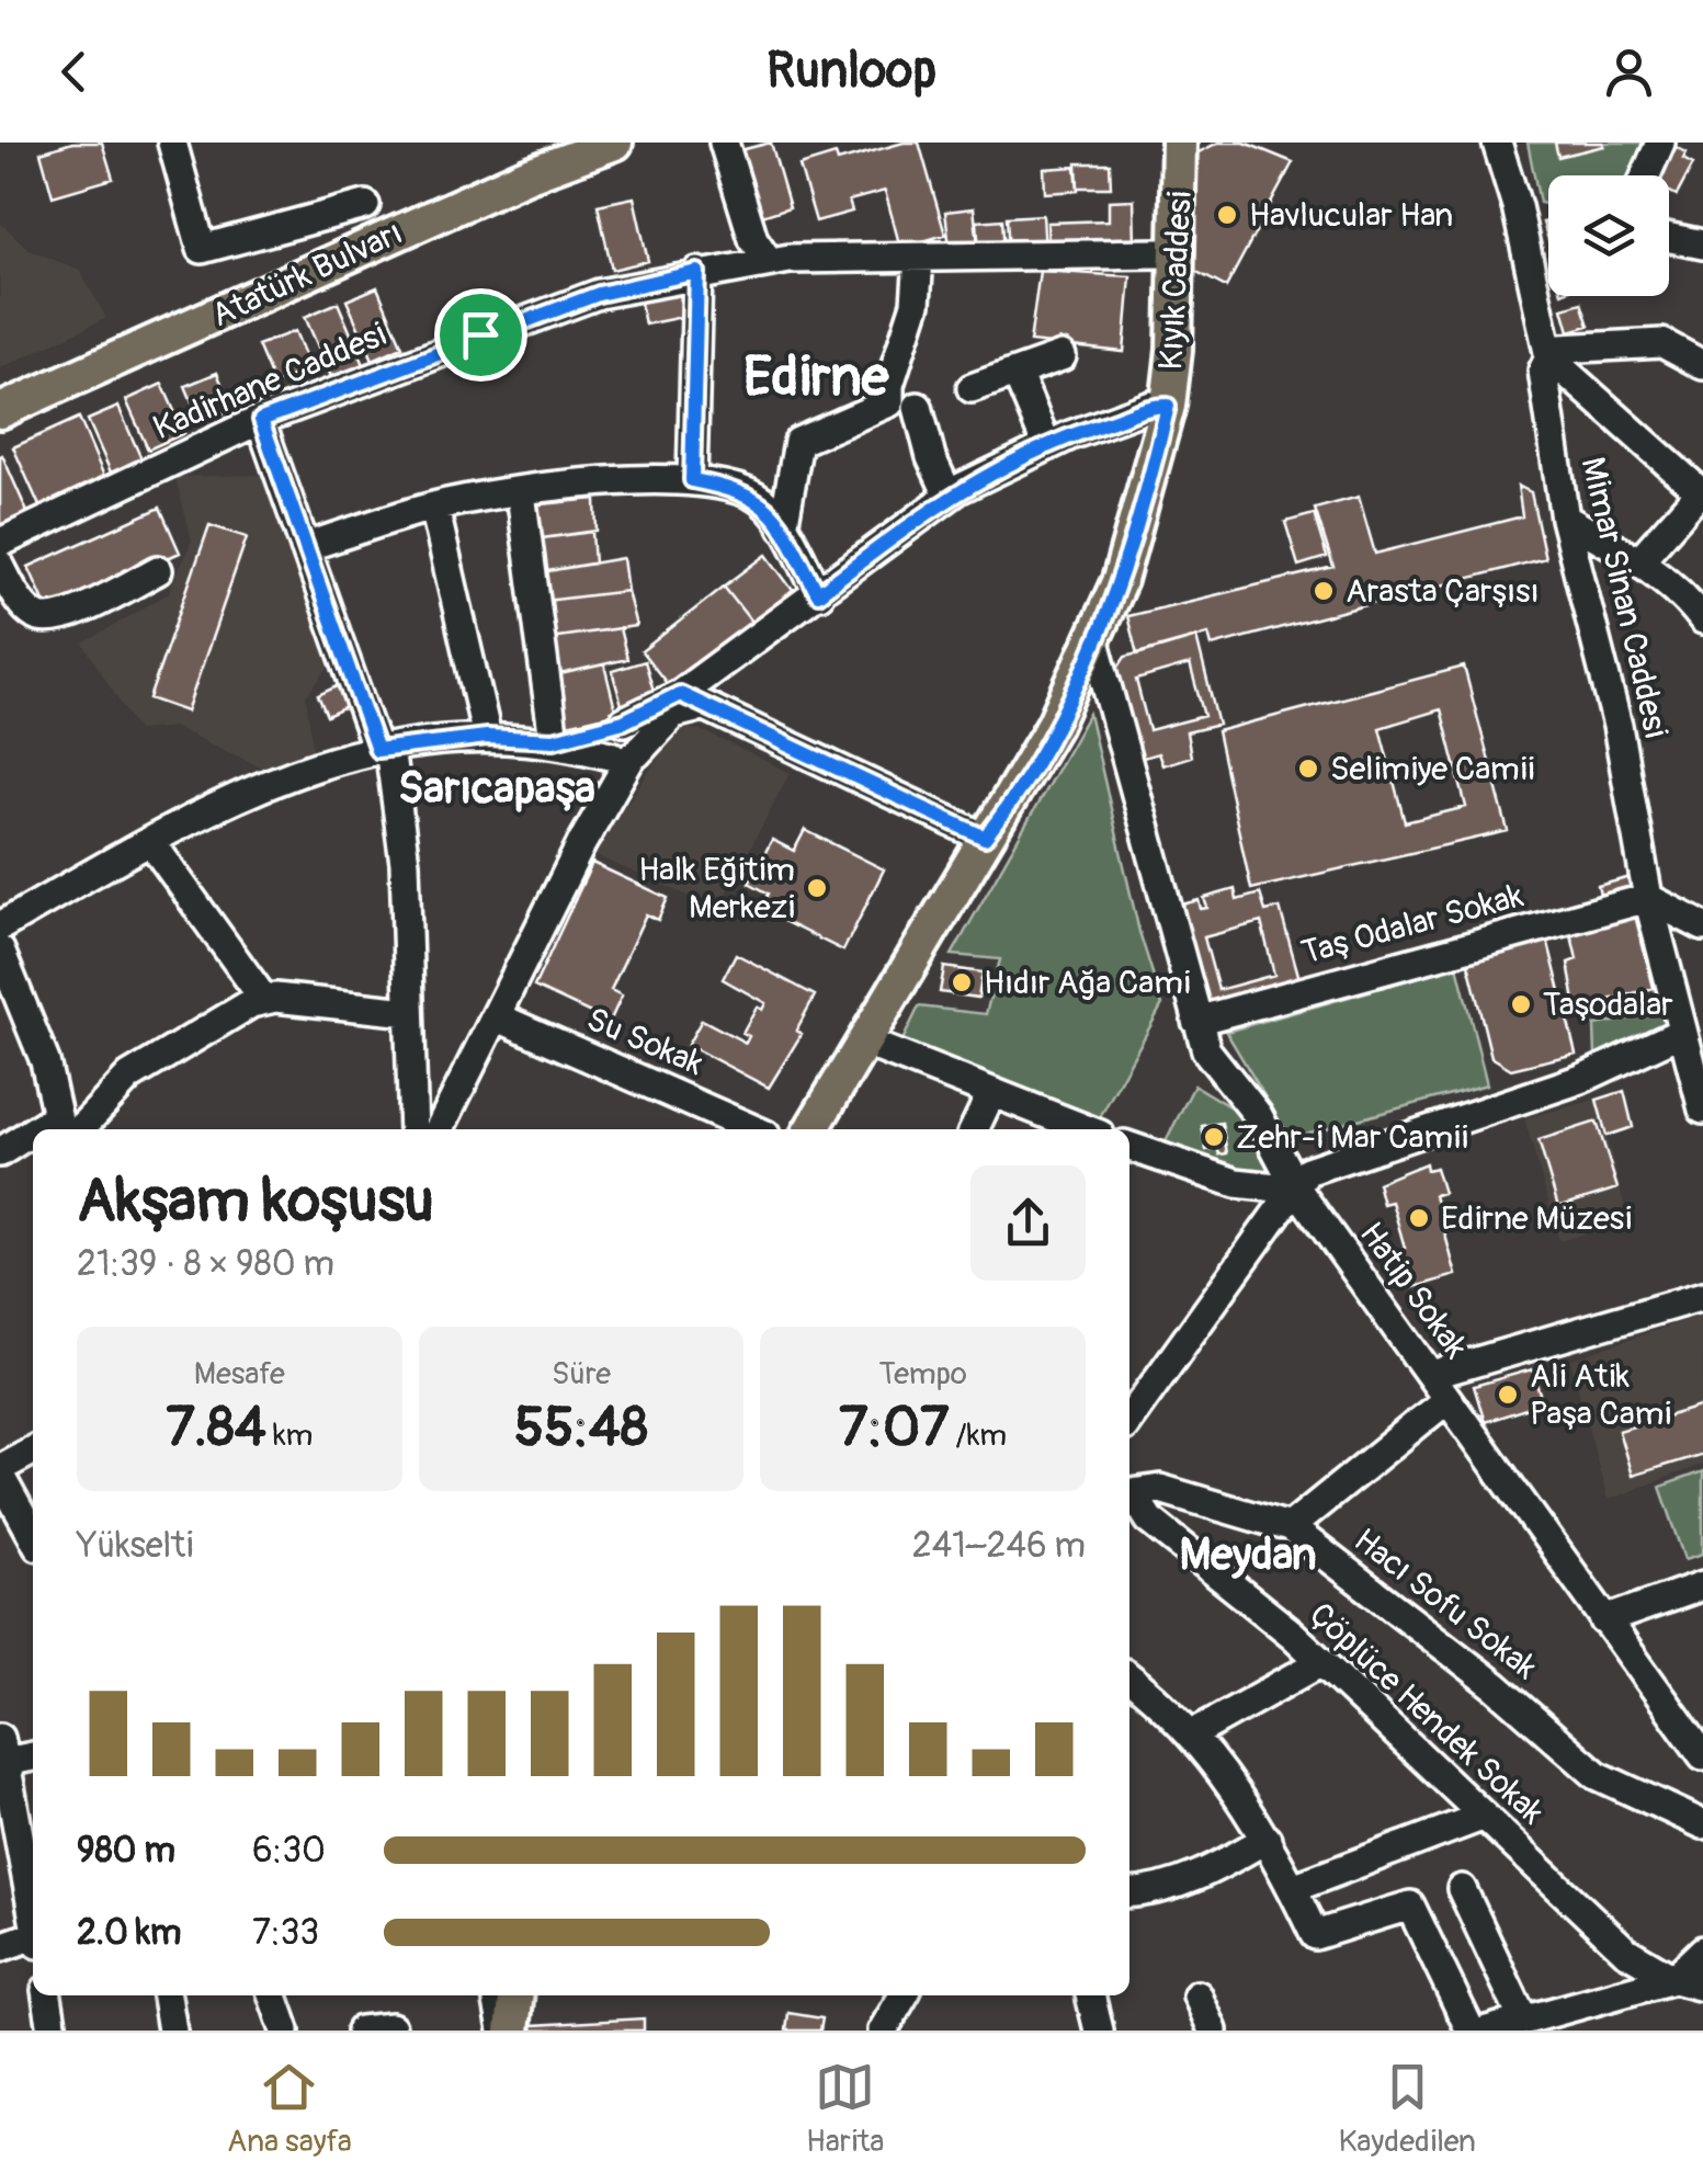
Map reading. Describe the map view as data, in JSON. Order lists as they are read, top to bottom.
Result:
{
  "streets": {
    "main road": ["Atatürk Bulvarı", "Kıyık Caddesi"],
    "street": [
      "Kadirhane Caddesi",
      "Mimar Sinan Caddesi",
      "Taş Odalar Sokak",
      "Su Sokak",
      "Hatip Sokak",
      "Hacı Sofu Sokak",
      "Çöplüce Hendek Sokak"
    ]
  },
  "crossings": [
    ["Kıyık Caddesi", "Kadirhane Caddesi"],
    ["Kıyık Caddesi", "Hatip Sokak"],
    ["Mimar Sinan Caddesi", "Taş Odalar Sokak"],
    ["Taş Odalar Sokak", "Hatip Sokak"],
    ["Hacı Sofu Sokak", "Çöplüce Hendek Sokak"]
  ],
  "districts": ["Edirne", "Sarıcapaşa", "Meydan"],
  "places": [
    "Havlucular Han",
    "Arasta Çarşısı",
    "Selimiye Camii",
    "Halk Eğitim Merkezi",
    "Hıdır Ağa Cami",
    "Taşodalar",
    "Zehr-i Mar Camii",
    "Edirne Müzesi",
    "Ali Atik Paşa Cami"
  ],
  "page": {
    "header": "Runloop",
    "heading": ["Akşam koşusu", "21:39 · 8 × 980 m"],
    "stats": [
      ["Mesafe", "7.84 km"],
      ["Süre", "55:48"],
      ["Tempo", "7:07 /km"]
    ],
    "chart": ["Yükselti", "241–246 m"],
    "list": [
      {
        "name": "980 m",
        "note": "6:30"
      },
      {
        "name": "2.0 km",
        "note": "7:33"
      }
    ],
    "tabs": ["Ana sayfa", "Harita", "Kaydedilen"]
  }
}
